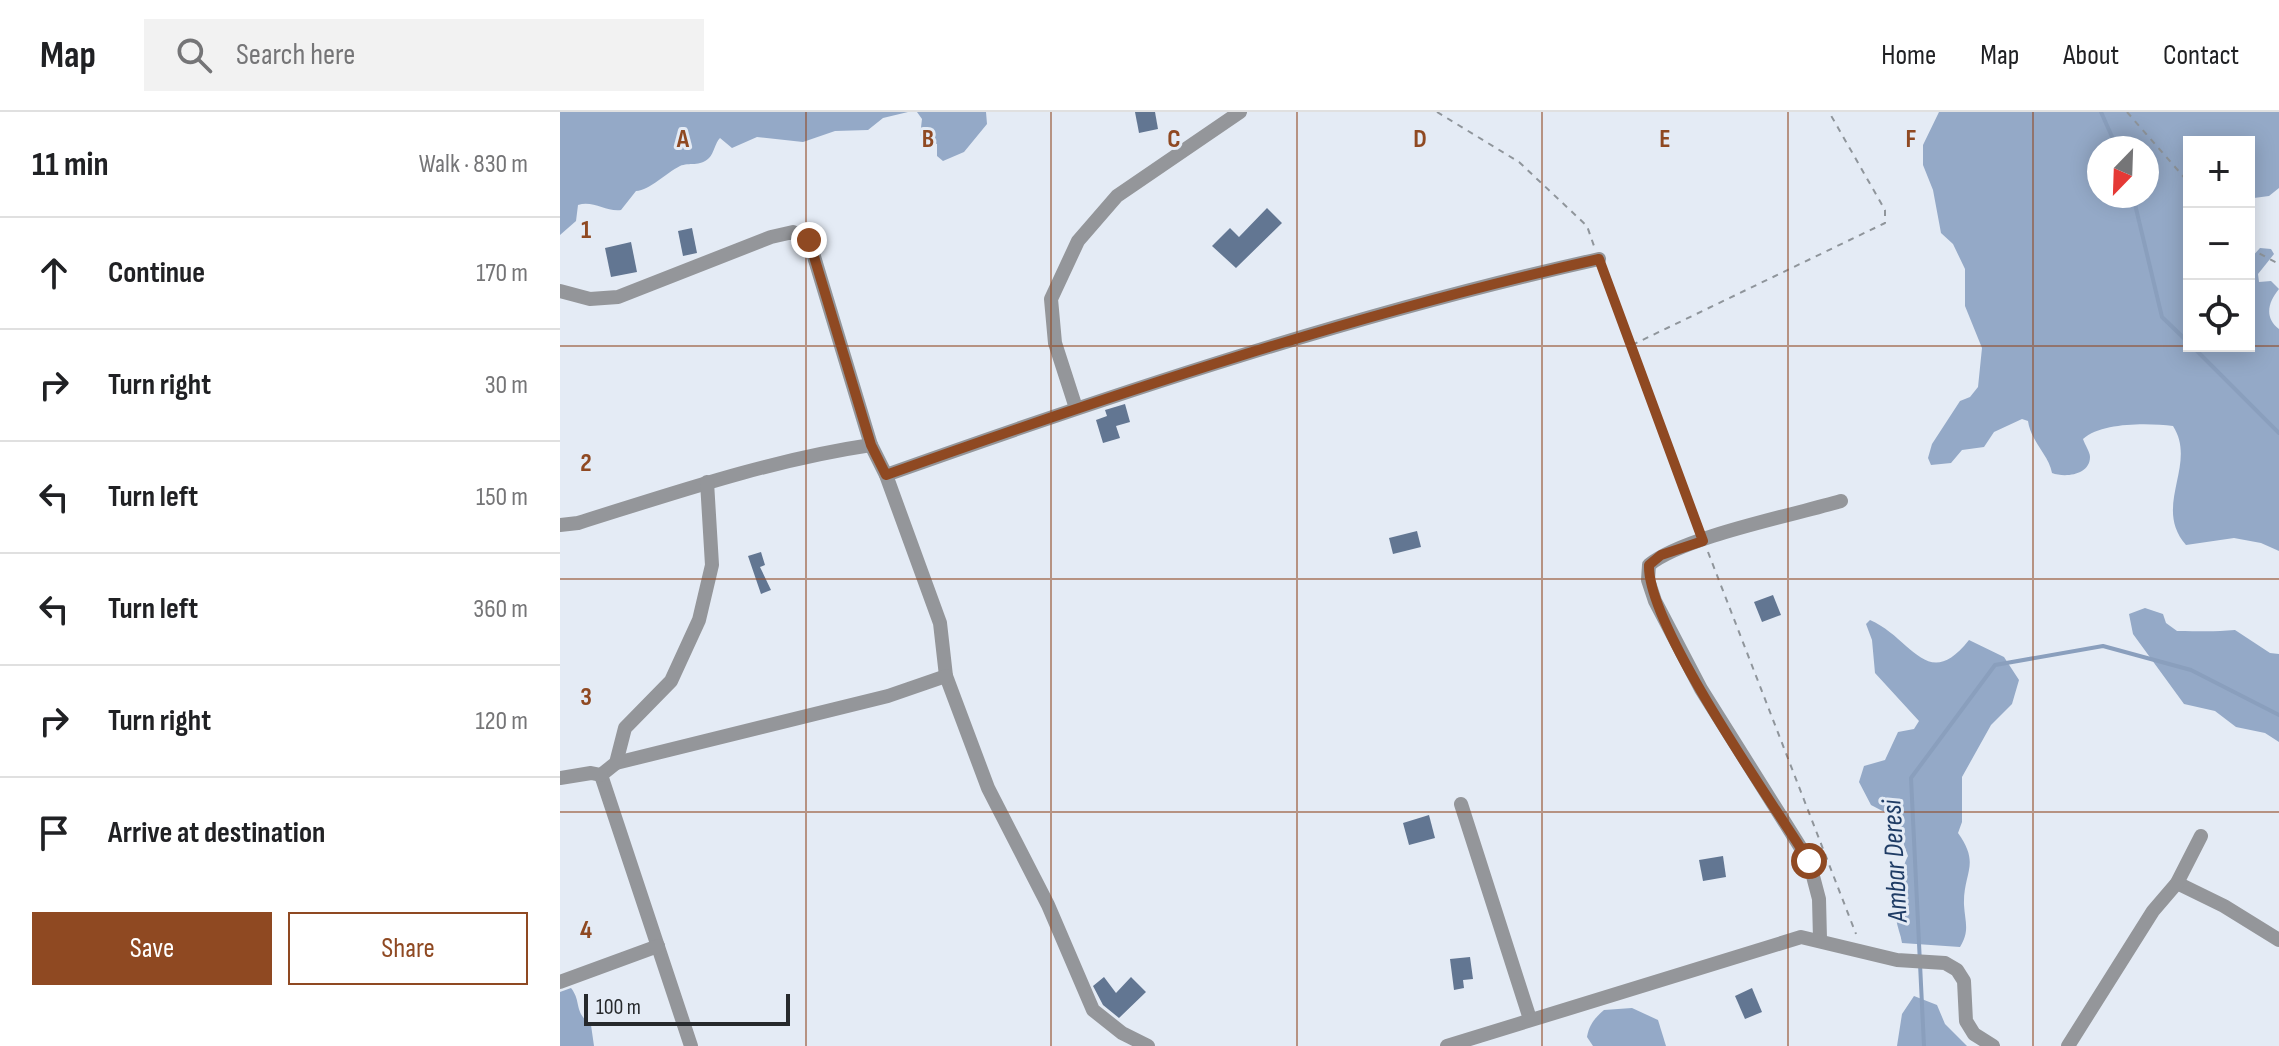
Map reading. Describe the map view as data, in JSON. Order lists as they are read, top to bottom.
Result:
{
  "water": ["Ambar Deresi"],
  "scale_bar": "100 m",
  "north": "bottom left",
  "page": {
    "header": "Map",
    "search": "Search here",
    "nav": [
      "Home",
      "Map",
      "About",
      "Contact"
    ],
    "heading": ["11 min", "Walk · 830 m"],
    "map_buttons": ["+", "−"],
    "list": [
      ["Continue", "170 m"],
      ["Turn right", "30 m"],
      ["Turn left", "150 m"],
      ["Turn left", "360 m"],
      ["Turn right", "120 m"],
      "Arrive at destination"
    ],
    "buttons": ["Save", "Share"],
    "scale": "100 m"
  },
  "grid": {
    "columns": [
      "A",
      "B",
      "C",
      "D",
      "E",
      "F"
    ],
    "rows": [
      "1",
      "2",
      "3",
      "4"
    ]
  }
}
